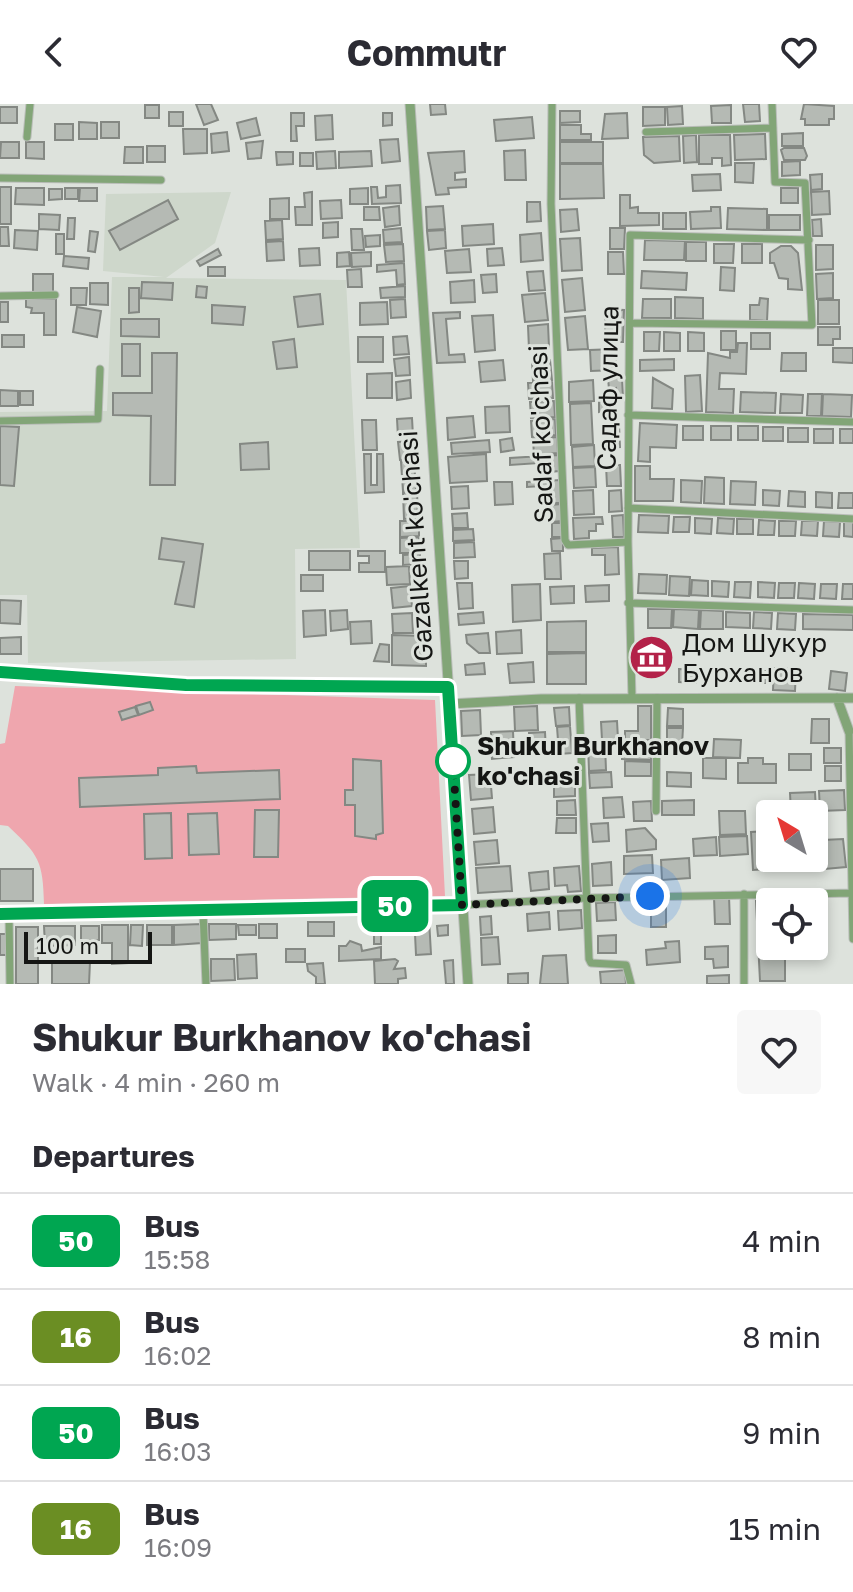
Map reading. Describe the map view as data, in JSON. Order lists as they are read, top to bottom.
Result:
{
  "streets": {
    "street": ["Садаф улица", "Sadaf ko'chasi", "Gazalkent ko'chasi"]
  },
  "crossings": [
    ["Садаф улица", "Sadaf ko'chasi"]
  ],
  "places": {
    "museum": ["Дом Шукур Бурханов"],
    "other": ["Shukur Burkhanov ko'chasi"]
  },
  "lines": ["bus line 50"],
  "scale_bar": "100 m",
  "north": "top left",
  "page": {
    "header": "Commutr",
    "on_map": "50",
    "scale": "100 m",
    "heading": [
      ["Shukur Burkhanov ko'chasi", "Walk · 4 min · 260 m"],
      "Departures"
    ],
    "list": [
      {
        "mark": "50",
        "name": "Bus",
        "note": "15:58",
        "value": "4 min"
      },
      {
        "mark": "16",
        "name": "Bus",
        "note": "16:02",
        "value": "8 min"
      },
      {
        "mark": "50",
        "name": "Bus",
        "note": "16:03",
        "value": "9 min"
      },
      {
        "mark": "16",
        "name": "Bus",
        "note": "16:09",
        "value": "15 min"
      }
    ]
  }
}
